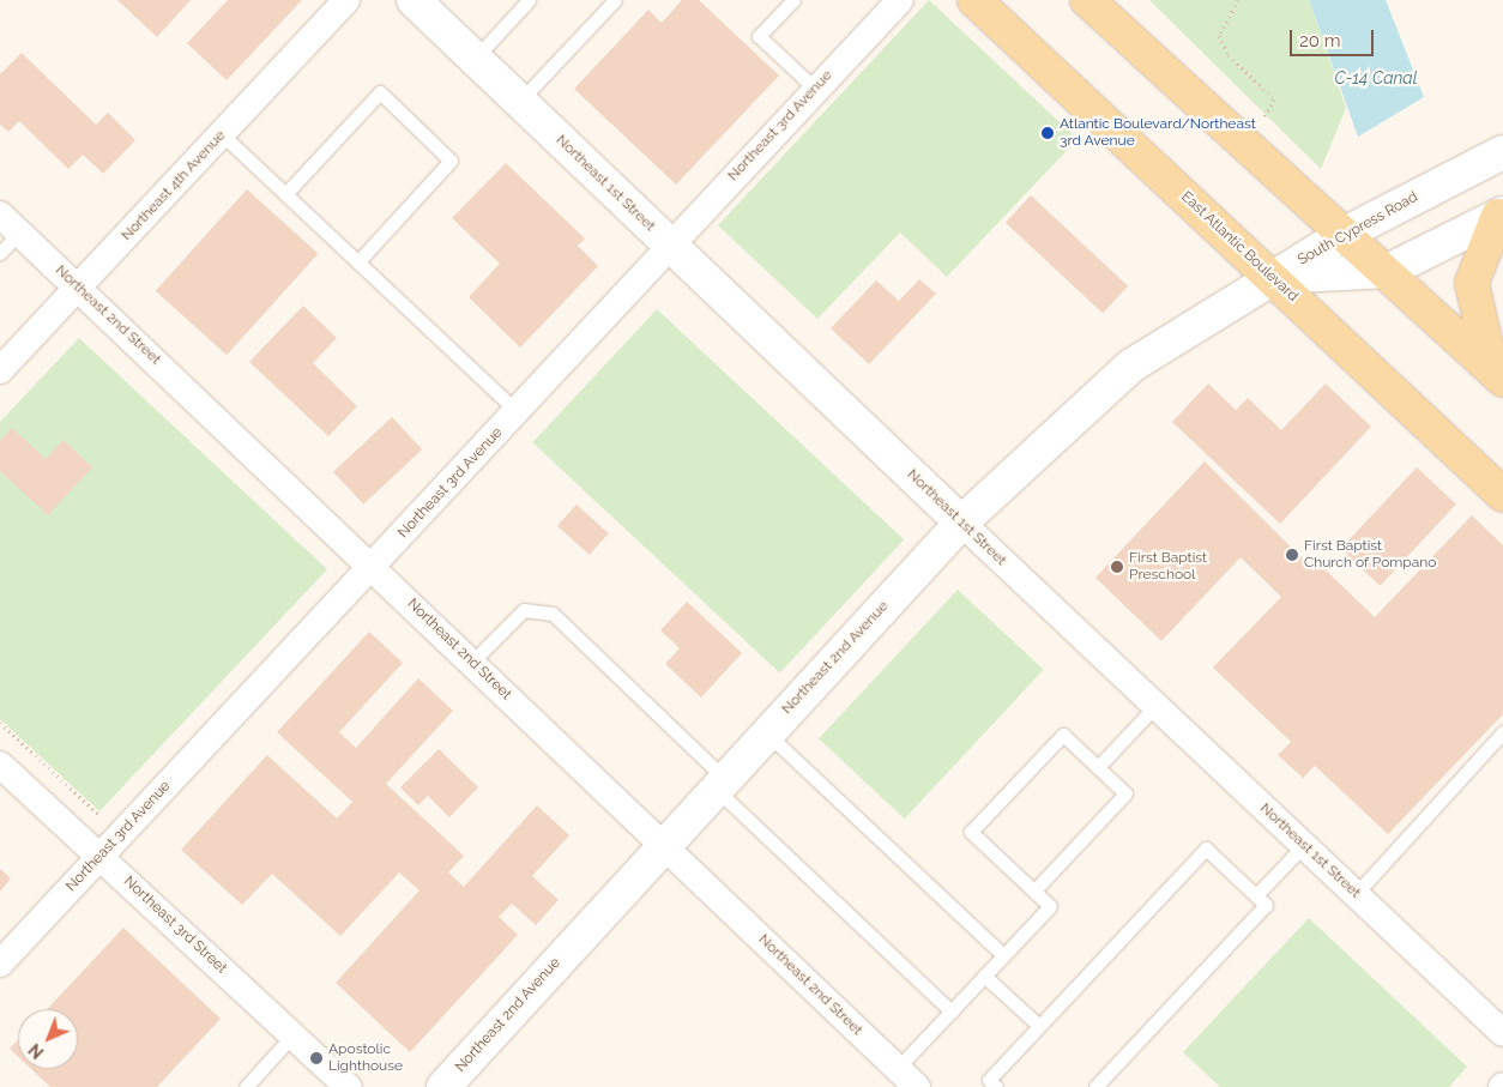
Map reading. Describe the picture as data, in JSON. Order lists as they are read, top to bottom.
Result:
{
  "streets": {
    "main road": ["East Atlantic Boulevard"],
    "street": [
      "Northeast 3rd Avenue",
      "Northeast 1st Street",
      "Northeast 4th Avenue",
      "South Cypress Road",
      "Northeast 2nd Street",
      "Northeast 2nd Avenue",
      "Northeast 3rd Street"
    ]
  },
  "crossings": [
    ["Northeast 3rd Avenue", "Northeast 1st Street"],
    ["Northeast 3rd Avenue", "Northeast 2nd Street"],
    ["Northeast 3rd Avenue", "Northeast 3rd Street"],
    ["Northeast 1st Street", "Northeast 2nd Avenue"],
    ["Northeast 4th Avenue", "Northeast 2nd Street"],
    ["South Cypress Road", "East Atlantic Boulevard"],
    ["South Cypress Road", "Northeast 2nd Avenue"],
    ["East Atlantic Boulevard", "Northeast 2nd Avenue"],
    ["Northeast 2nd Street", "Northeast 2nd Avenue"]
  ],
  "water": ["C-14 Canal"],
  "places": [
    "Atlantic Boulevard/Northeast 3rd Avenue",
    "First Baptist Church of Pompano",
    "First Baptist Preschool",
    "Apostolic Lighthouse"
  ],
  "scale_bar": "20 m",
  "north": "bottom left"
}
